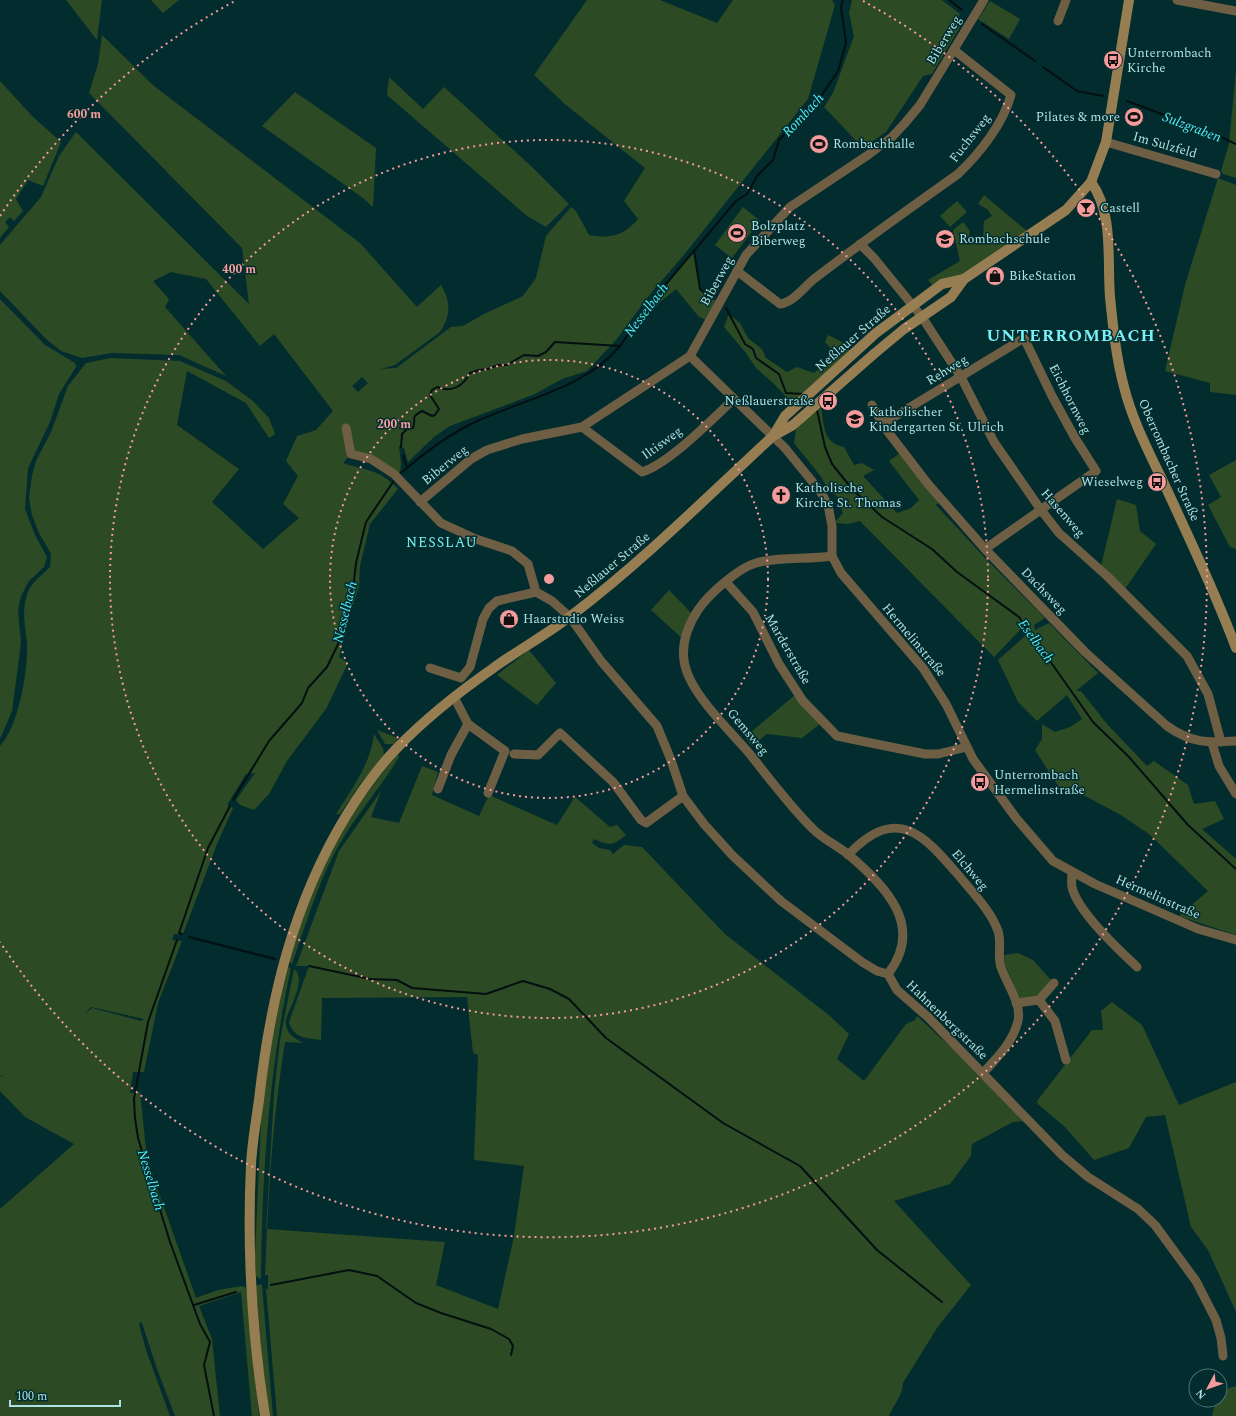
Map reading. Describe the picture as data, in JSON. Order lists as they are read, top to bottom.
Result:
{
  "streets": {
    "main road": ["Neßlauer Straße", "Oberrombacher Straße"],
    "street": [
      "Biberweg",
      "Fuchsweg",
      "Im Sulzfeld",
      "Rehweg",
      "Eichhornweg",
      "Iltisweg",
      "Hasenweg",
      "Dachsweg",
      "Hermelinstraße",
      "Marderstraße",
      "Gemsweg",
      "Elchweg",
      "Hahnenbergstraße"
    ]
  },
  "crossings": [
    ["Biberweg", "Fuchsweg"],
    ["Biberweg", "Iltisweg"],
    ["Neßlauer Straße", "Oberrombacher Straße"],
    ["Neßlauer Straße", "Hasenweg"],
    ["Rehweg", "Eichhornweg"],
    ["Rehweg", "Hasenweg"],
    ["Rehweg", "Dachsweg"],
    ["Eichhornweg", "Hasenweg"],
    ["Hasenweg", "Dachsweg"],
    ["Hermelinstraße", "Marderstraße"],
    ["Hermelinstraße", "Gemsweg"],
    ["Marderstraße", "Gemsweg"],
    ["Gemsweg", "Elchweg"],
    ["Gemsweg", "Hahnenbergstraße"],
    ["Elchweg", "Hahnenbergstraße"]
  ],
  "districts": ["UNTERROMBACH", "NESSLAU"],
  "water": [
    "Rombach",
    "Sulzgraben",
    "Nesselbach",
    "Eselbach"
  ],
  "places": {
    "bus stop": [
      "Unterrombach Kirche",
      "Neßlauerstraße",
      "Wieselweg",
      "Unterrombach Hermelinstraße"
    ],
    "sports": ["Pilates & more", "Rombachhalle", "Bolzplatz Biberweg"],
    "bar": ["Castell"],
    "school or university": ["Rombachschule", "Katholischer Kindergarten St. Ulrich"],
    "shop": ["BikeStation", "Haarstudio Weiss"],
    "church": ["Katholische Kirche St. Thomas"]
  },
  "scale_bar": "100 m",
  "north": "bottom left",
  "rings": ["600 m", "400 m", "200 m"]
}
